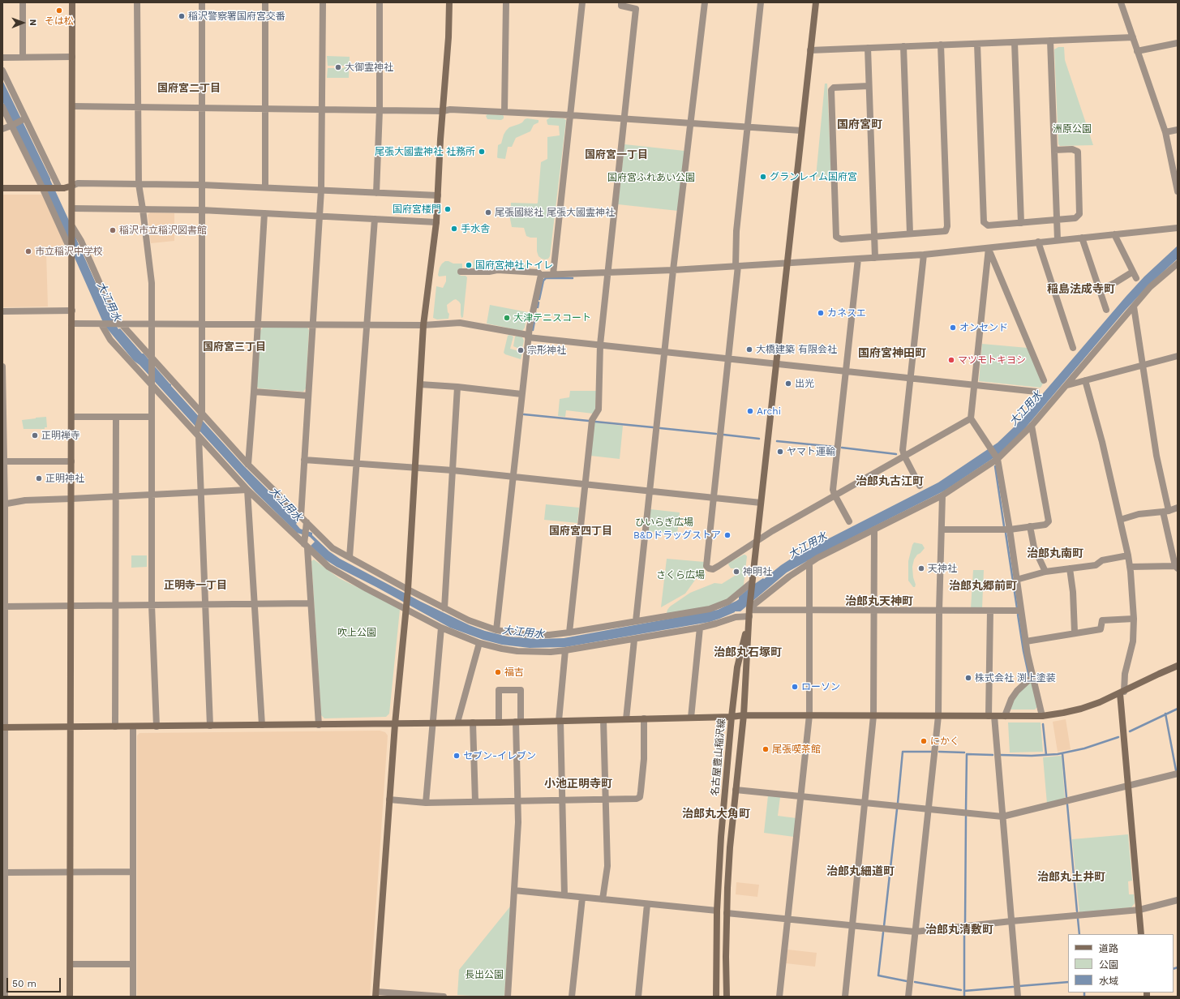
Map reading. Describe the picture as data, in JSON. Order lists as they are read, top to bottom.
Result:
{
  "streets": {
    "street": ["名古屋豊山稲沢線"]
  },
  "districts": [
    "国府宮二丁目",
    "国府宮町",
    "国府宮一丁目",
    "稲島法成寺町",
    "国府宮三丁目",
    "国府宮神田町",
    "治郎丸古江町",
    "国府宮四丁目",
    "治郎丸南町",
    "正明寺一丁目",
    "治郎丸郷前町",
    "治郎丸天神町",
    "治郎丸石塚町",
    "小池正明寺町",
    "治郎丸大角町",
    "治郎丸細道町",
    "治郎丸土井町",
    "治郎丸清敷町"
  ],
  "water": ["大江用水"],
  "parks": [
    "洲原公園",
    "国府宮ふれあい公園",
    "ひいらぎ広場",
    "さくら広場",
    "吹上公園",
    "長出公園"
  ],
  "places": [
    "そは松",
    "稲沢警察署国府宮交番",
    "大御霊神社",
    "尾張大國霊神社 社務所",
    "グランレイム国府宮",
    "国府宮楼門",
    "尾張國総社 尾張大國霊神社",
    "手水舎",
    "稲沢市立稲沢図書館",
    "市立稲沢中学校",
    "国府宮神社トイレ",
    "カネスエ",
    "大津テニスコート",
    "オンセンド",
    "大橋建築 有限会社",
    "宗形神社",
    "マツモトキヨシ",
    "出光",
    "Archi",
    "正明禅寺",
    "ヤマト運輸",
    "正明神社",
    "B&Dドラッグストア",
    "天神社",
    "神明社",
    "福吉",
    "株式会社 渕上塗装",
    "ローソン",
    "にかく",
    "尾張喫茶館",
    "セブン-イレブン"
  ],
  "legend": ["道路", "公園", "水域"],
  "scale_bar": "50 m",
  "north": "right"
}
